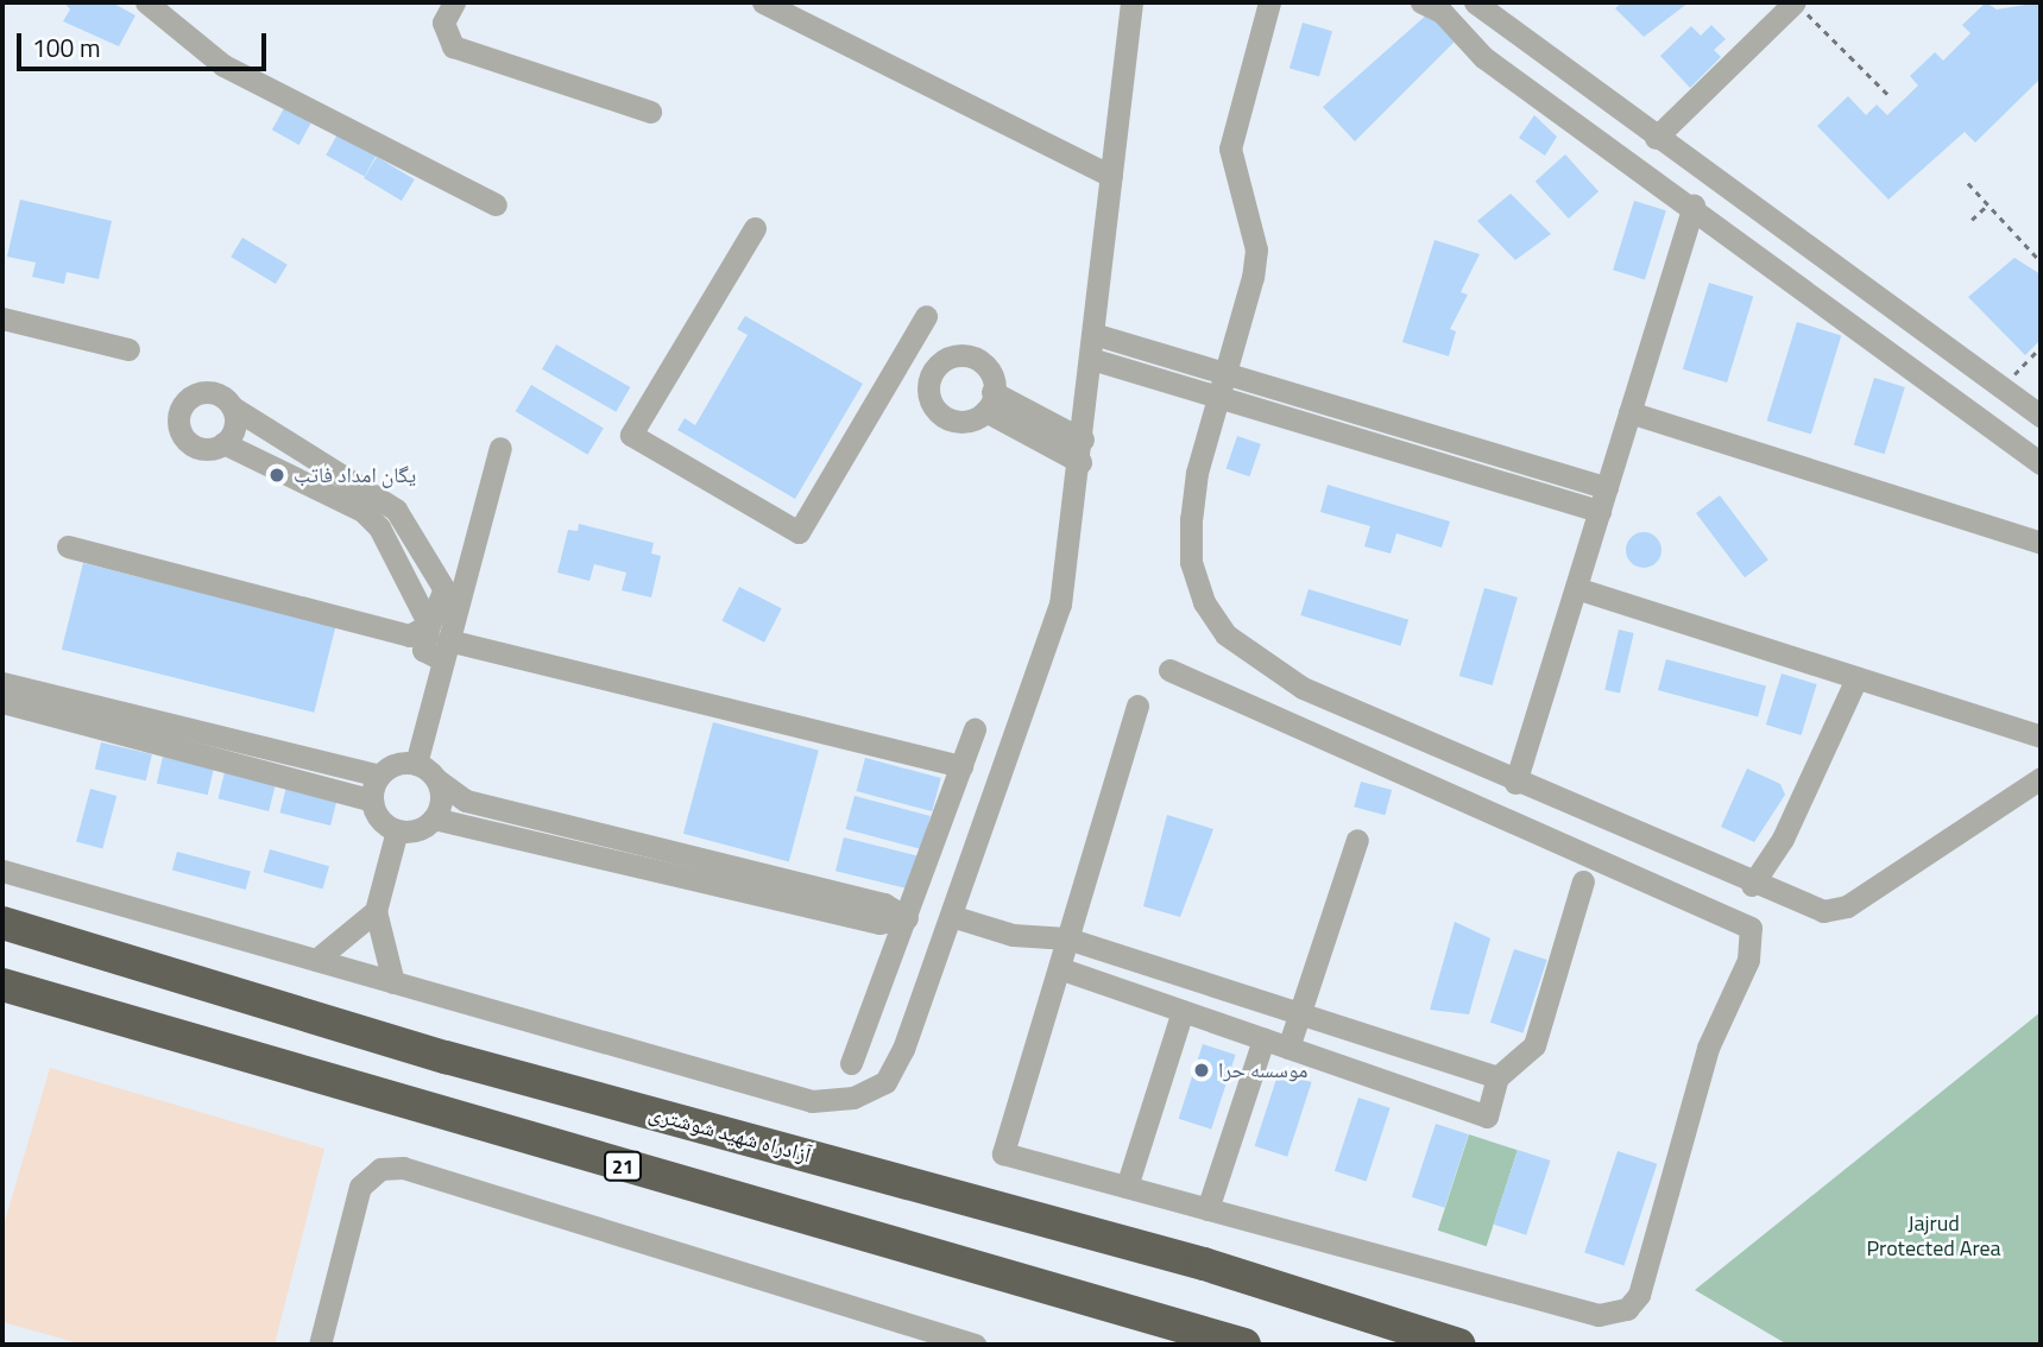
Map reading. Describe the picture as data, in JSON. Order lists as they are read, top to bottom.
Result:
{
  "streets": {
    "highway": ["آزادراه شهید شوشتری", "21"]
  },
  "parks": ["Jajrud Protected Area"],
  "places": ["یگان امداد فاتب", "موسسه حرا"],
  "scale_bar": "100 m"
}
